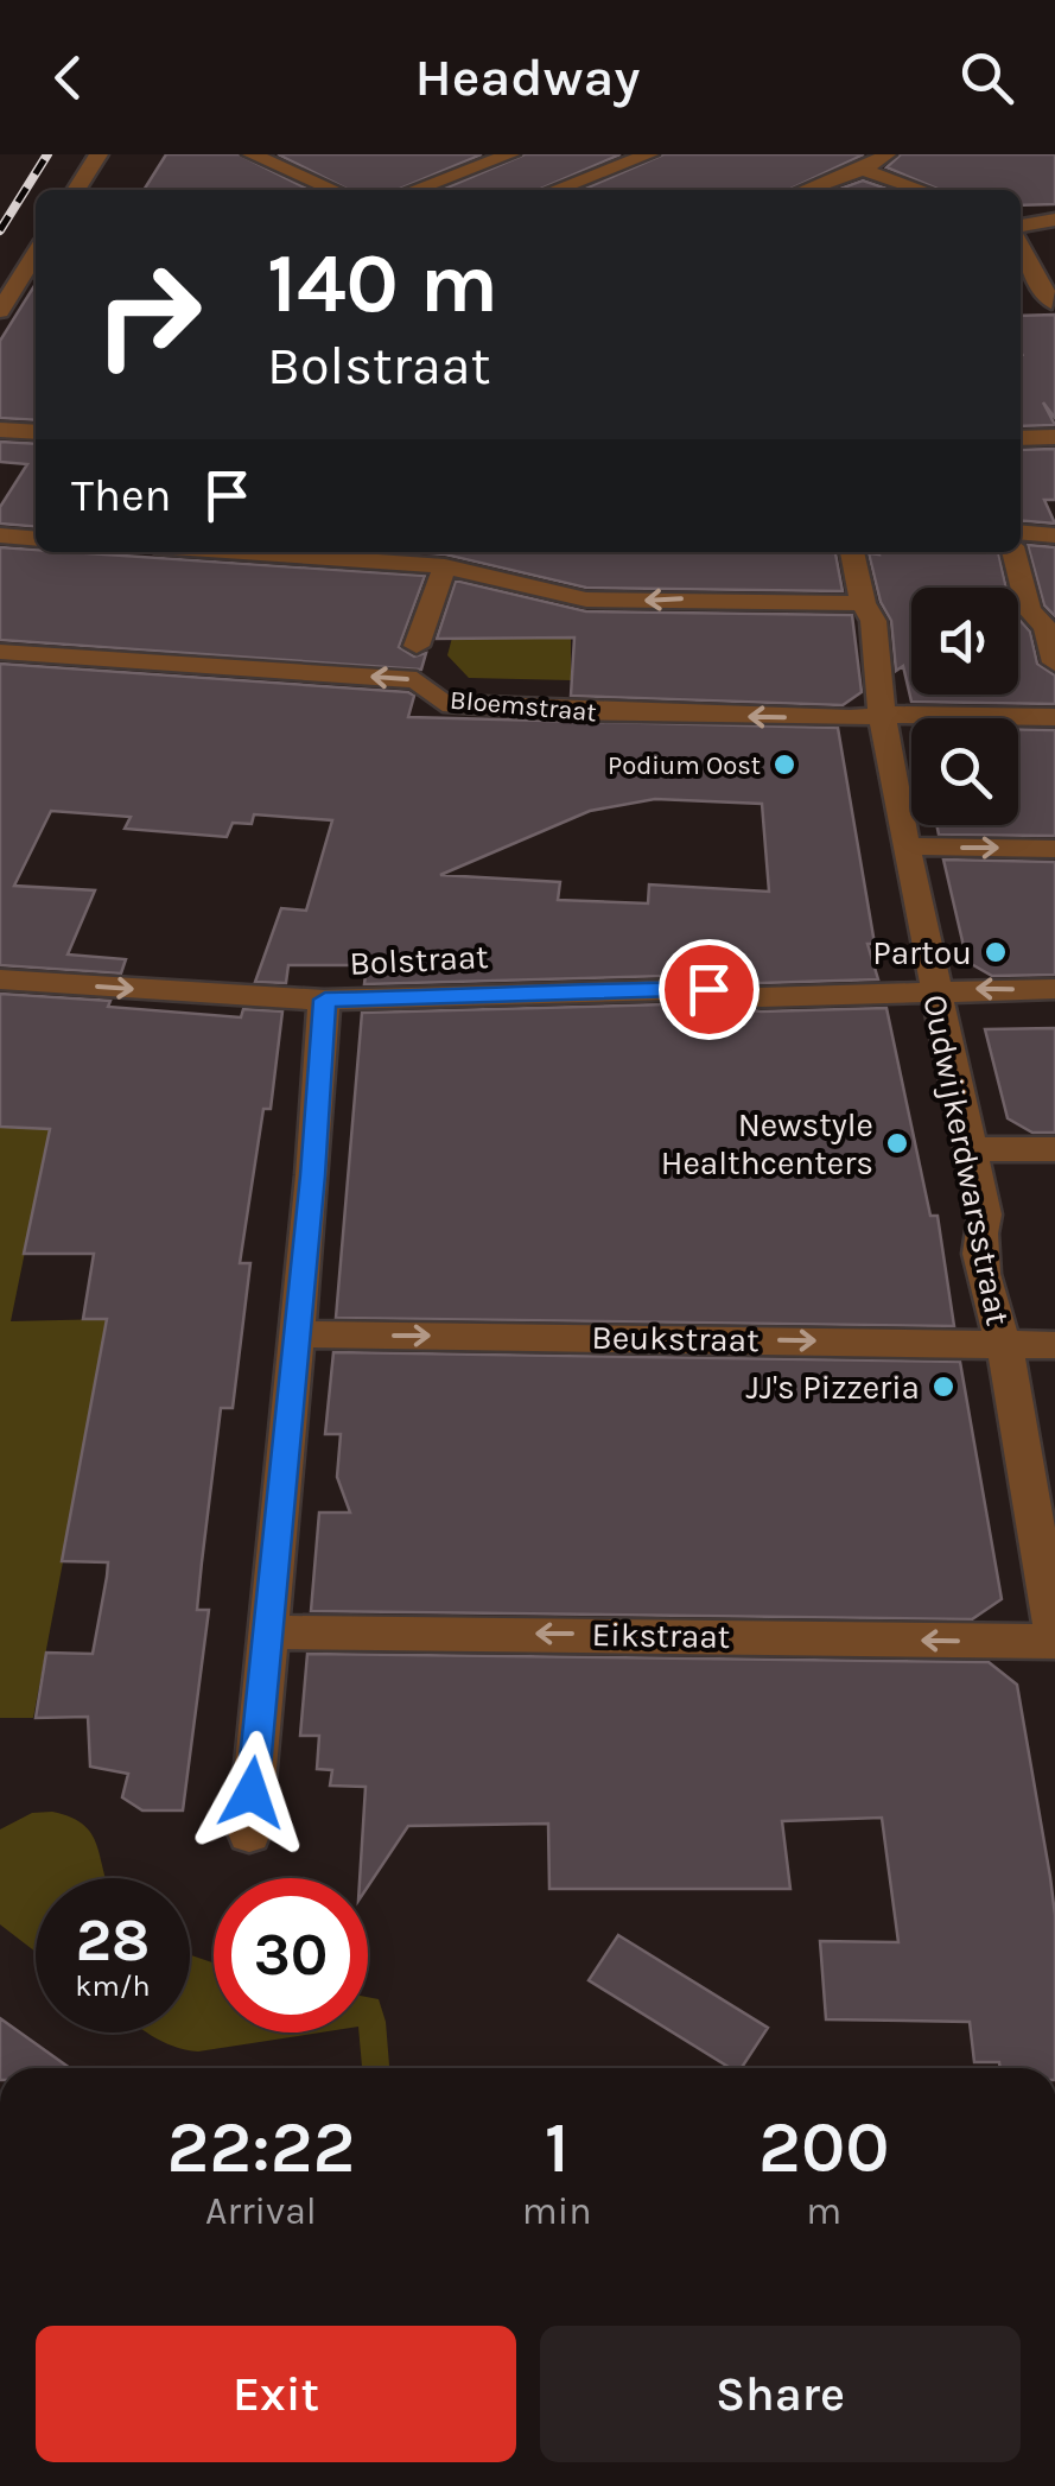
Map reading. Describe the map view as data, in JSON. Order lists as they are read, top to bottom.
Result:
{
  "streets": {
    "street": [
      "Bloemstraat",
      "Bolstraat",
      "Oudwijkerdwarsstraat",
      "Beukstraat",
      "Eikstraat"
    ]
  },
  "crossings": [
    ["Bloemstraat", "Oudwijkerdwarsstraat"],
    ["Bolstraat", "Oudwijkerdwarsstraat"],
    ["Oudwijkerdwarsstraat", "Beukstraat"],
    ["Oudwijkerdwarsstraat", "Eikstraat"]
  ],
  "one_way": ["Beukstraat", "Eikstraat"],
  "places": [
    "Podium Oost",
    "Partou",
    "Newstyle Healthcenters",
    "JJ's Pizzeria"
  ],
  "page": {
    "header": "Headway",
    "turn": ["140 m", "Bolstraat"],
    "then": "Then",
    "speed": "28 km/h",
    "limit": "30",
    "eta": [
      "22:22",
      "Arrival",
      "1",
      "min",
      "200",
      "m"
    ],
    "buttons": ["Exit", "Share"]
  }
}
